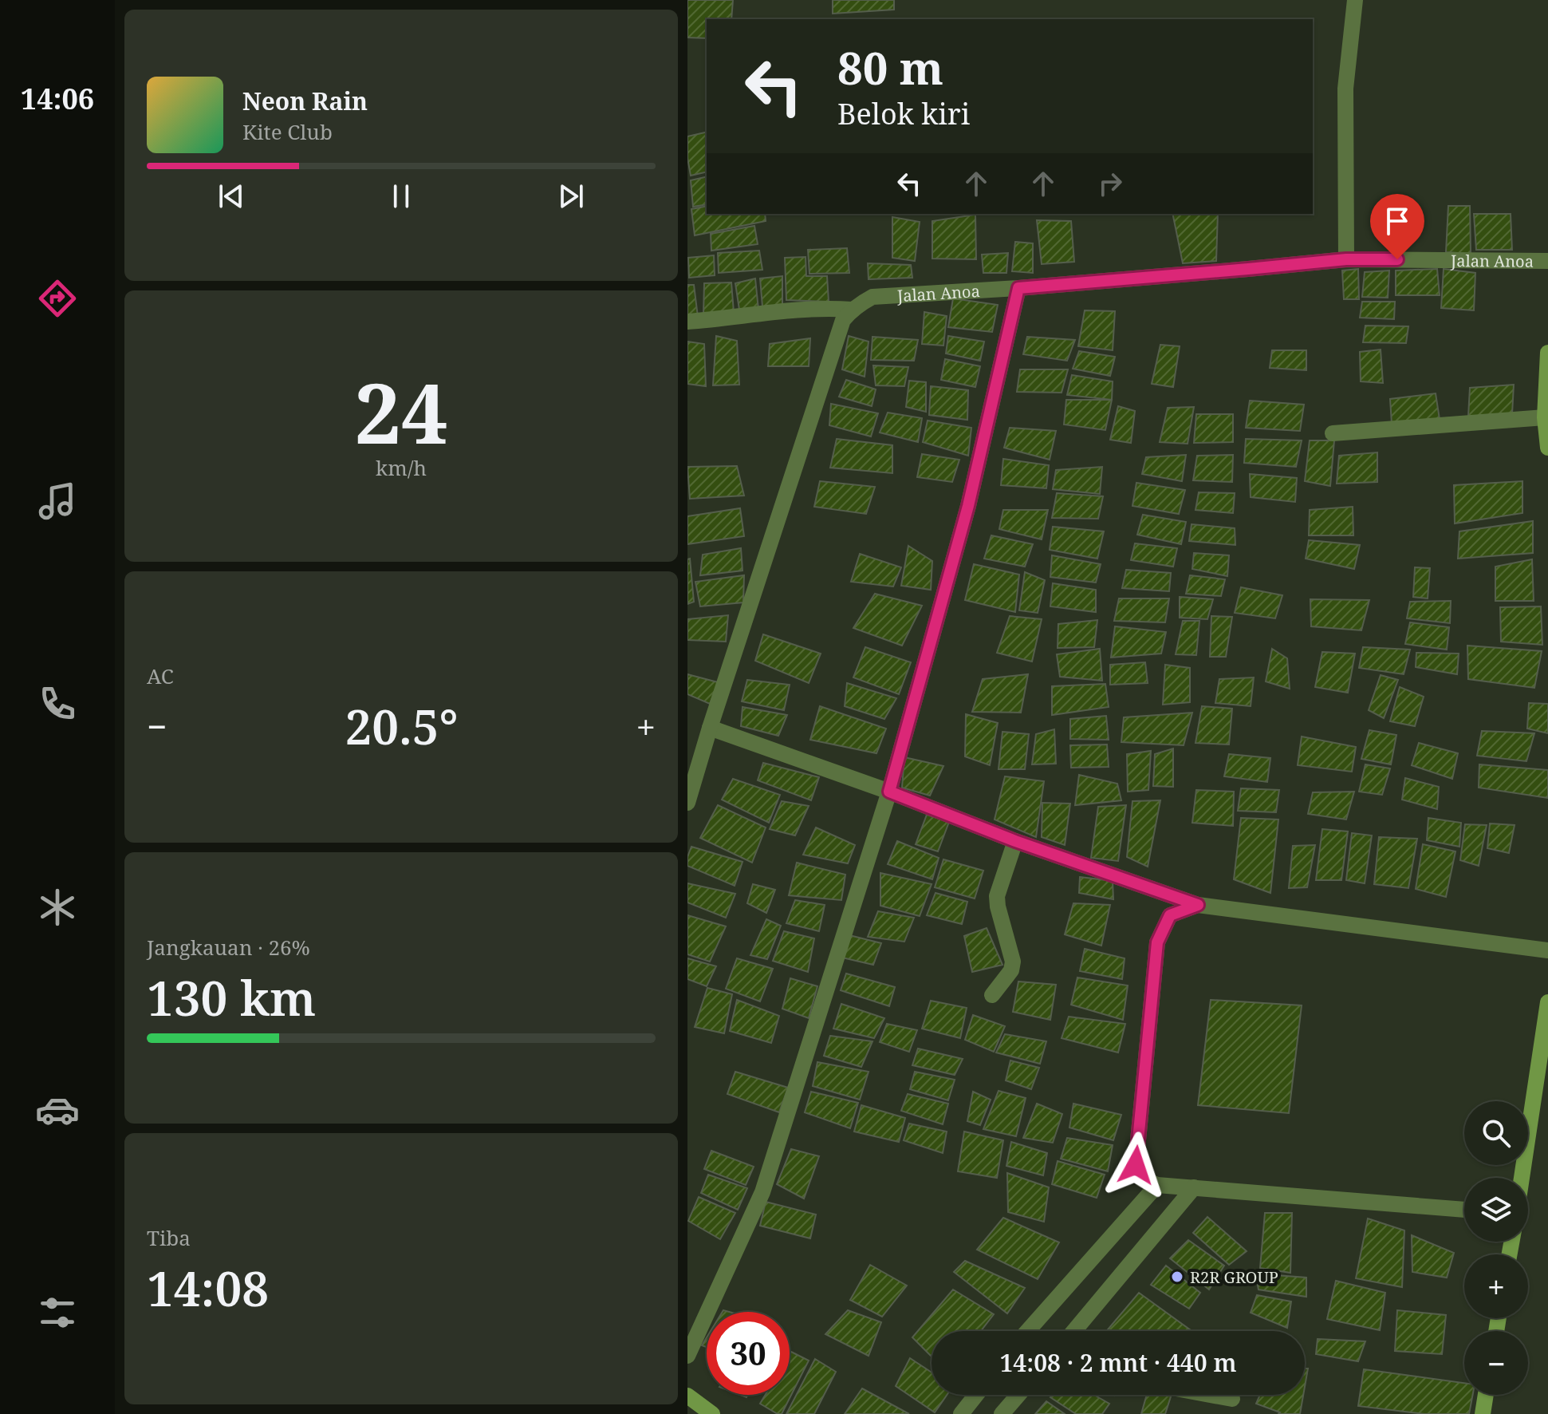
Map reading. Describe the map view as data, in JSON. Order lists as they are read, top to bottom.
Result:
{
  "streets": {
    "street": ["Jalan Anoa"]
  },
  "places": ["R2R GROUP"],
  "page": {
    "tabs": "14:06",
    "turn": ["80 m", "Belok kiri"],
    "song": ["Neon Rain", "Kite Club"],
    "tile": [
      ["24", "km/h"],
      "AC",
      ["Jangkauan · 26%", "130 km"],
      ["Tiba", "14:08"]
    ],
    "heat": ["−", "20.5°", "+"],
    "map_buttons": ["+", "−"],
    "limit": "30",
    "trip": "14:08 · 2 mnt · 440 m"
  }
}
